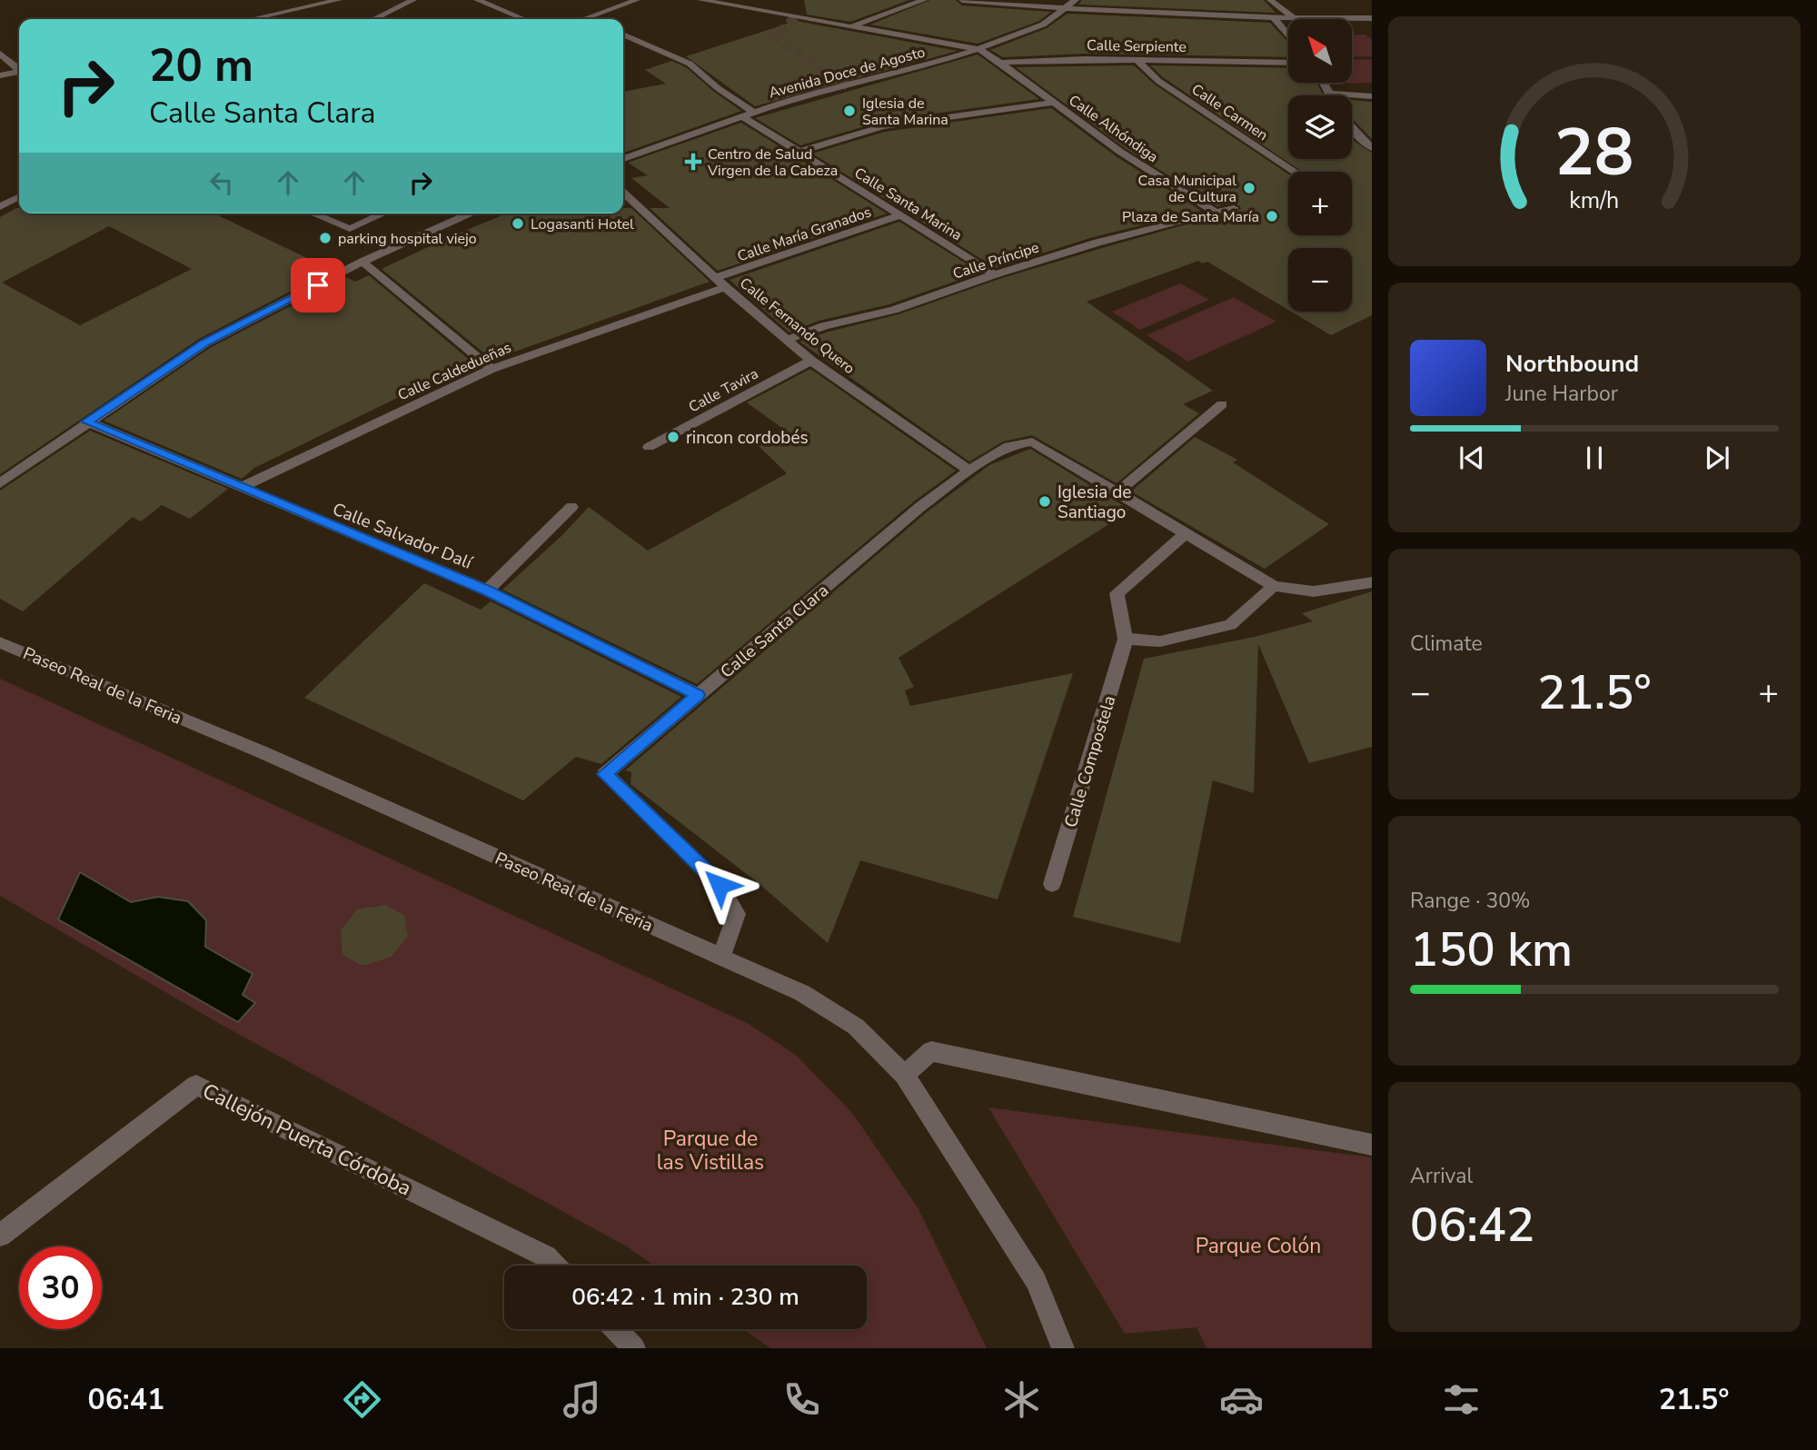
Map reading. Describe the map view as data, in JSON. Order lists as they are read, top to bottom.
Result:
{
  "streets": {
    "street": [
      "Calle Serpiente",
      "Avenida Doce de Agosto",
      "Calle Carmen",
      "Calle Alhóndiga",
      "Calle Santa Marina",
      "Calle María Granados",
      "Calle Príncipe",
      "Calle Fernando Quero",
      "Calle Caldedueñas",
      "Calle Tavira",
      "Calle Salvador Dalí",
      "Calle Santa Clara",
      "Paseo Real de la Feria",
      "Calle Compostela",
      "Callejón Puerta Córdoba"
    ]
  },
  "crossings": [
    ["Calle Serpiente", "Calle Carmen"],
    ["Calle Serpiente", "Calle Alhóndiga"],
    ["Avenida Doce de Agosto", "Calle Santa Marina"],
    ["Calle Alhóndiga", "Calle Príncipe"],
    ["Calle Santa Marina", "Calle María Granados"],
    ["Calle Santa Marina", "Calle Príncipe"],
    ["Calle María Granados", "Calle Fernando Quero"],
    ["Calle María Granados", "Calle Caldedueñas"],
    ["Calle Príncipe", "Calle Fernando Quero"],
    ["Calle Fernando Quero", "Calle Caldedueñas"],
    ["Calle Fernando Quero", "Calle Tavira"],
    ["Calle Fernando Quero", "Calle Santa Clara"],
    ["Calle Caldedueñas", "Calle Salvador Dalí"],
    ["Calle Salvador Dalí", "Calle Santa Clara"],
    ["Calle Santa Clara", "Paseo Real de la Feria"]
  ],
  "parks": ["Parque de las Vistillas", "Parque Colón"],
  "places": {
    "other": [
      "Iglesia de Santa Marina",
      "Casa Municipal de Cultura",
      "Plaza de Santa María",
      "Logasanti Hotel",
      "parking hospital viejo",
      "rincon cordobés",
      "Iglesia de Santiago"
    ],
    "health": ["Centro de Salud Virgen de la Cabeza"]
  },
  "north": "top left",
  "page": {
    "map_buttons": ["+", "−"],
    "turn": ["20 m", "Calle Santa Clara"],
    "song": ["Northbound", "June Harbor"],
    "tile": [
      "Climate",
      ["Range · 30%", "150 km"],
      ["Arrival", "06:42"]
    ],
    "heat": ["−", "21.5°", "+"],
    "limit": "30",
    "trip": "06:42 · 1 min · 230 m",
    "tabs": ["06:41", "21.5°"],
    "gauge": ["28", "km/h"]
  }
}
